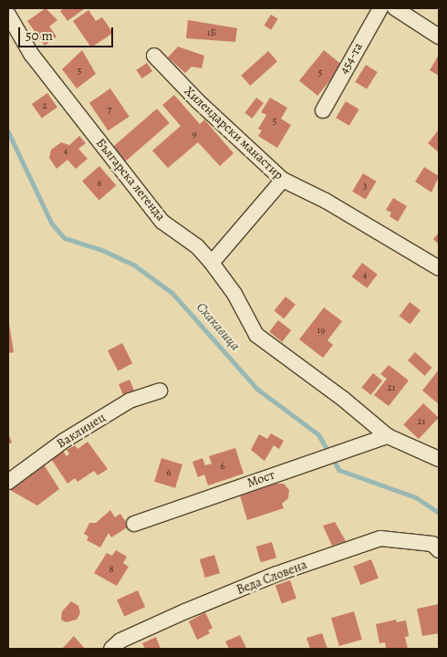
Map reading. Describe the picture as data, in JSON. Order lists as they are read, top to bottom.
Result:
{
  "streets": {
    "street": [
      "454-та",
      "Хилендарски манастир",
      "Българска легенда",
      "Ваклинец",
      "Мост",
      "Веда Словена"
    ]
  },
  "crossings": [
    ["Българска легенда", "Мост"]
  ],
  "water": ["Скакавица"],
  "house_numbers": [
    "1Б",
    "5",
    "5",
    "2",
    "7",
    "5",
    "9",
    "4",
    "6",
    "3",
    "4",
    "19",
    "21",
    "21",
    "6",
    "6",
    "8"
  ],
  "scale_bar": "50 m"
}
